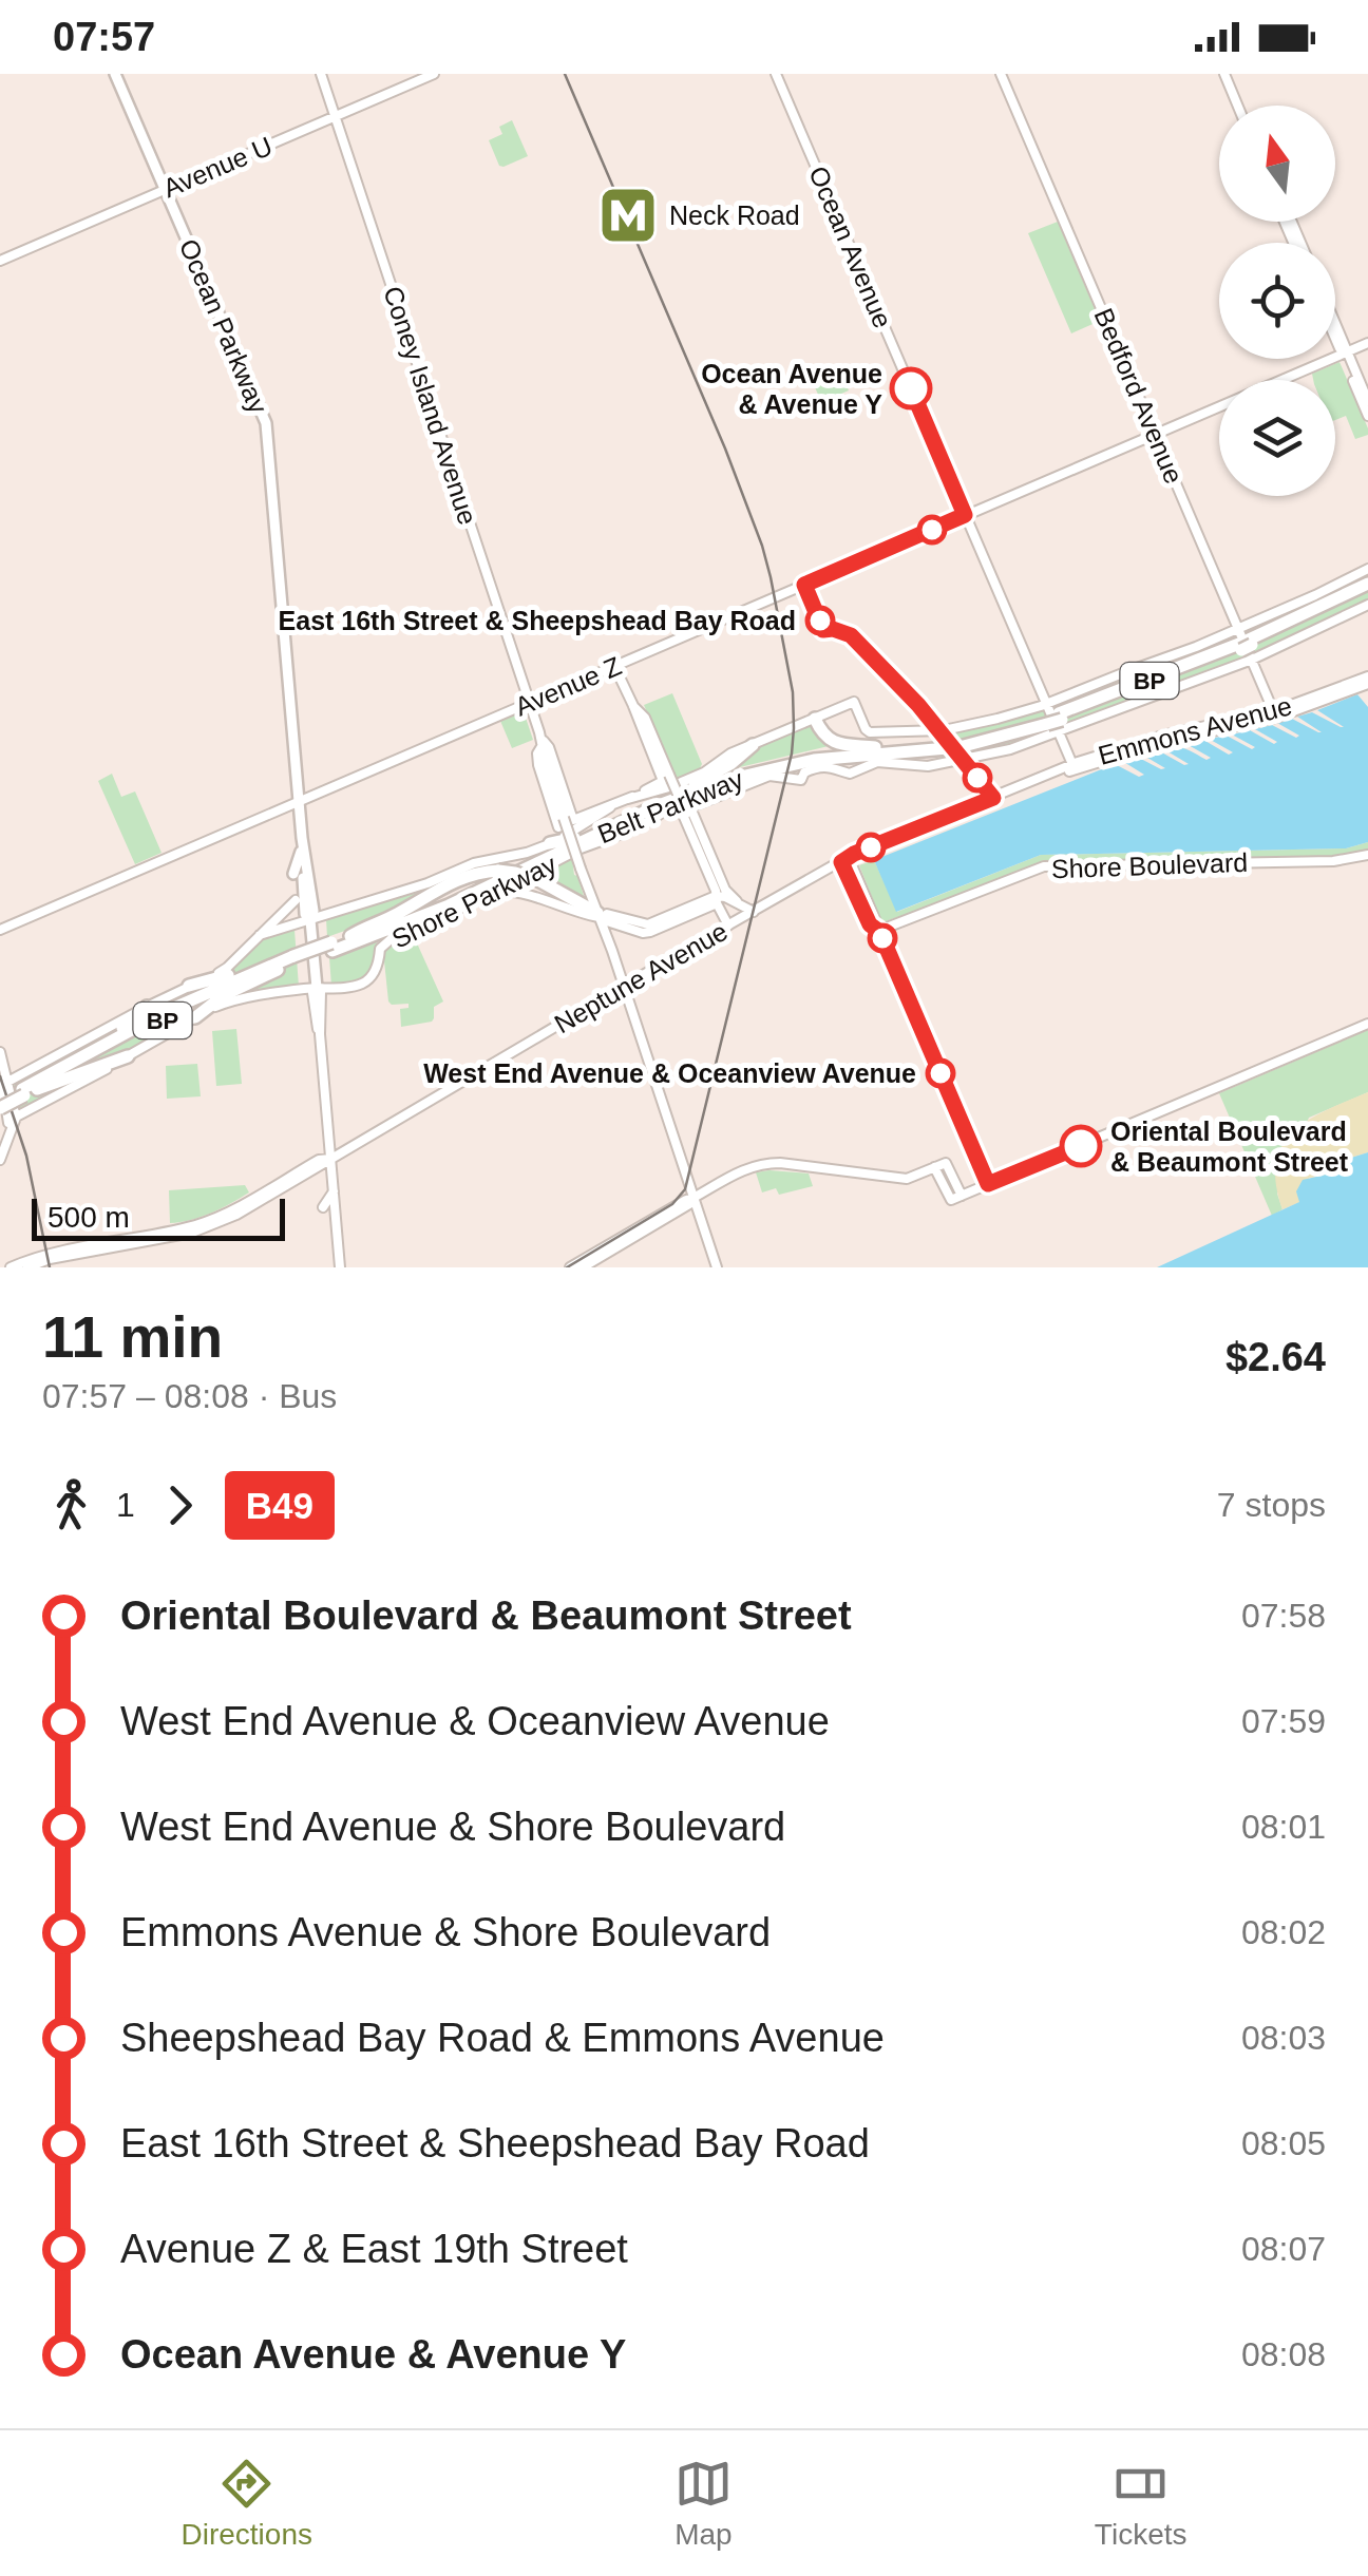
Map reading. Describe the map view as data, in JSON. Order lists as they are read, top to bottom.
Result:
{
  "streets": {
    "highway": ["BP", "Belt Parkway"],
    "main road": [
      "Avenue U",
      "Ocean Avenue",
      "Ocean Parkway",
      "Bedford Avenue",
      "Coney Island Avenue",
      "Avenue Z",
      "Emmons Avenue",
      "Shore Boulevard",
      "Shore Parkway",
      "Neptune Avenue"
    ]
  },
  "crossings": [
    ["Avenue U", "Ocean Parkway"],
    ["Avenue U", "Coney Island Avenue"],
    ["Ocean Avenue", "Avenue Z"],
    ["Ocean Avenue", "Emmons Avenue"],
    ["Ocean Avenue", "Belt Parkway"],
    ["Ocean Avenue", "Shore Parkway"],
    ["Ocean Parkway", "Avenue Z"],
    ["Ocean Parkway", "Shore Parkway"],
    ["Ocean Parkway", "Neptune Avenue"],
    ["Bedford Avenue", "Avenue Z"],
    ["Bedford Avenue", "Emmons Avenue"],
    ["Bedford Avenue", "Belt Parkway"],
    ["Coney Island Avenue", "Avenue Z"],
    ["Coney Island Avenue", "Shore Parkway"],
    ["Coney Island Avenue", "Neptune Avenue"],
    ["Emmons Avenue", "Neptune Avenue"],
    ["Belt Parkway", "Shore Parkway"]
  ],
  "places": {
    "metro station": ["Neck Road"],
    "other": [
      "Ocean Avenue & Avenue Y",
      "East 16th Street & Sheepshead Bay Road",
      "West End Avenue & Oceanview Avenue",
      "Oriental Boulevard & Beaumont Street"
    ]
  },
  "lines": ["bus line B49"],
  "scale_bar": "500 m",
  "north": "top",
  "page": {
    "status": "07:57",
    "scale": "500 m",
    "heading": ["11 min", "07:57 – 08:08 · Bus", "$2.64"],
    "legs": ["1", "B49", "7 stops"],
    "list": [
      {
        "name": "Oriental Boulevard & Beaumont Street",
        "value": "07:58"
      },
      {
        "name": "West End Avenue & Oceanview Avenue",
        "value": "07:59"
      },
      {
        "name": "West End Avenue & Shore Boulevard",
        "value": "08:01"
      },
      {
        "name": "Emmons Avenue & Shore Boulevard",
        "value": "08:02"
      },
      {
        "name": "Sheepshead Bay Road & Emmons Avenue",
        "value": "08:03"
      },
      {
        "name": "East 16th Street & Sheepshead Bay Road",
        "value": "08:05"
      },
      {
        "name": "Avenue Z & East 19th Street",
        "value": "08:07"
      },
      {
        "name": "Ocean Avenue & Avenue Y",
        "value": "08:08"
      }
    ],
    "tabs": ["Directions", "Map", "Tickets"]
  }
}
